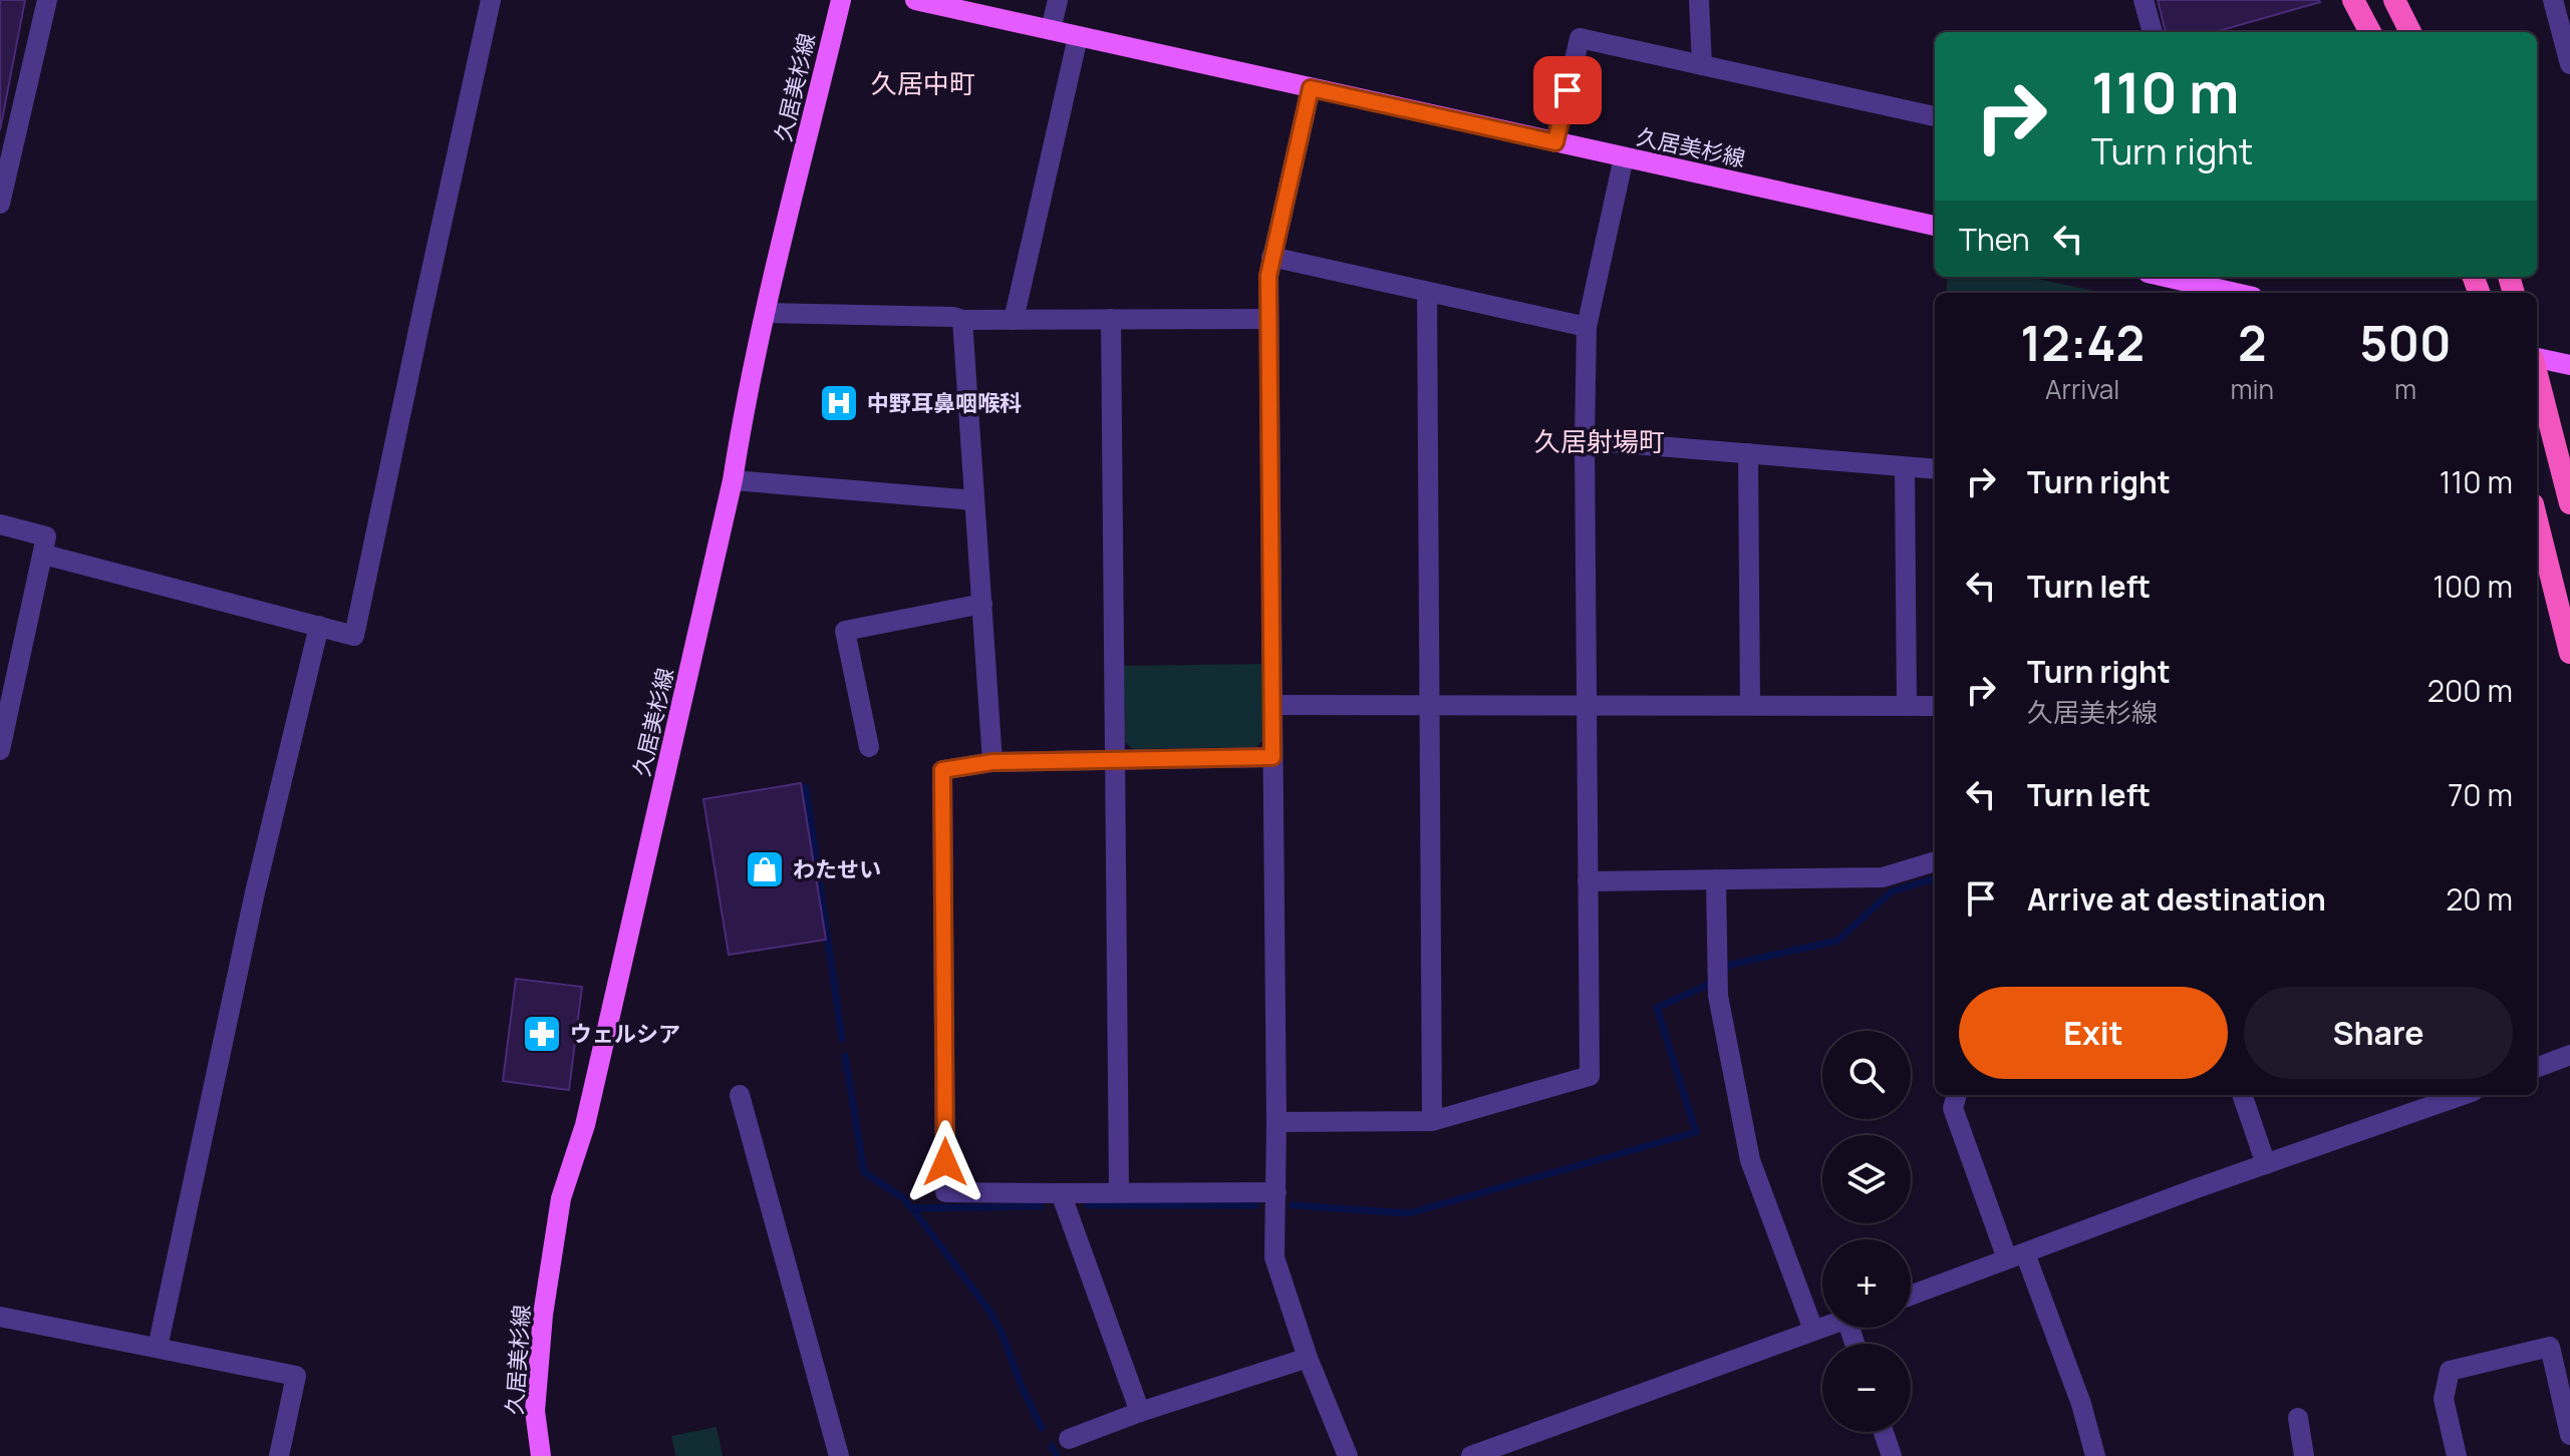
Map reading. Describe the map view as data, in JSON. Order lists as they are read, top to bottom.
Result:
{
  "streets": {
    "main road": ["久居美杉線"]
  },
  "districts": ["久居中町", "久居射場町"],
  "places": {
    "hospital": ["中野耳鼻咽喉科"],
    "shop": ["わたせい"],
    "pharmacy": ["ウェルシア"]
  },
  "page": {
    "turn": ["110 m", "Turn right"],
    "then": "Then",
    "eta": [
      "12:42",
      "Arrival",
      "2",
      "min",
      "500",
      "m"
    ],
    "list": [
      {
        "name": "Turn right",
        "value": "110 m"
      },
      {
        "name": "Turn left",
        "value": "100 m"
      },
      {
        "name": "Turn right",
        "note": "久居美杉線",
        "value": "200 m"
      },
      {
        "name": "Turn left",
        "value": "70 m"
      },
      {
        "name": "Arrive at destination",
        "value": "20 m"
      }
    ],
    "buttons": ["Exit", "Share"],
    "map_buttons": ["+", "−"]
  }
}
